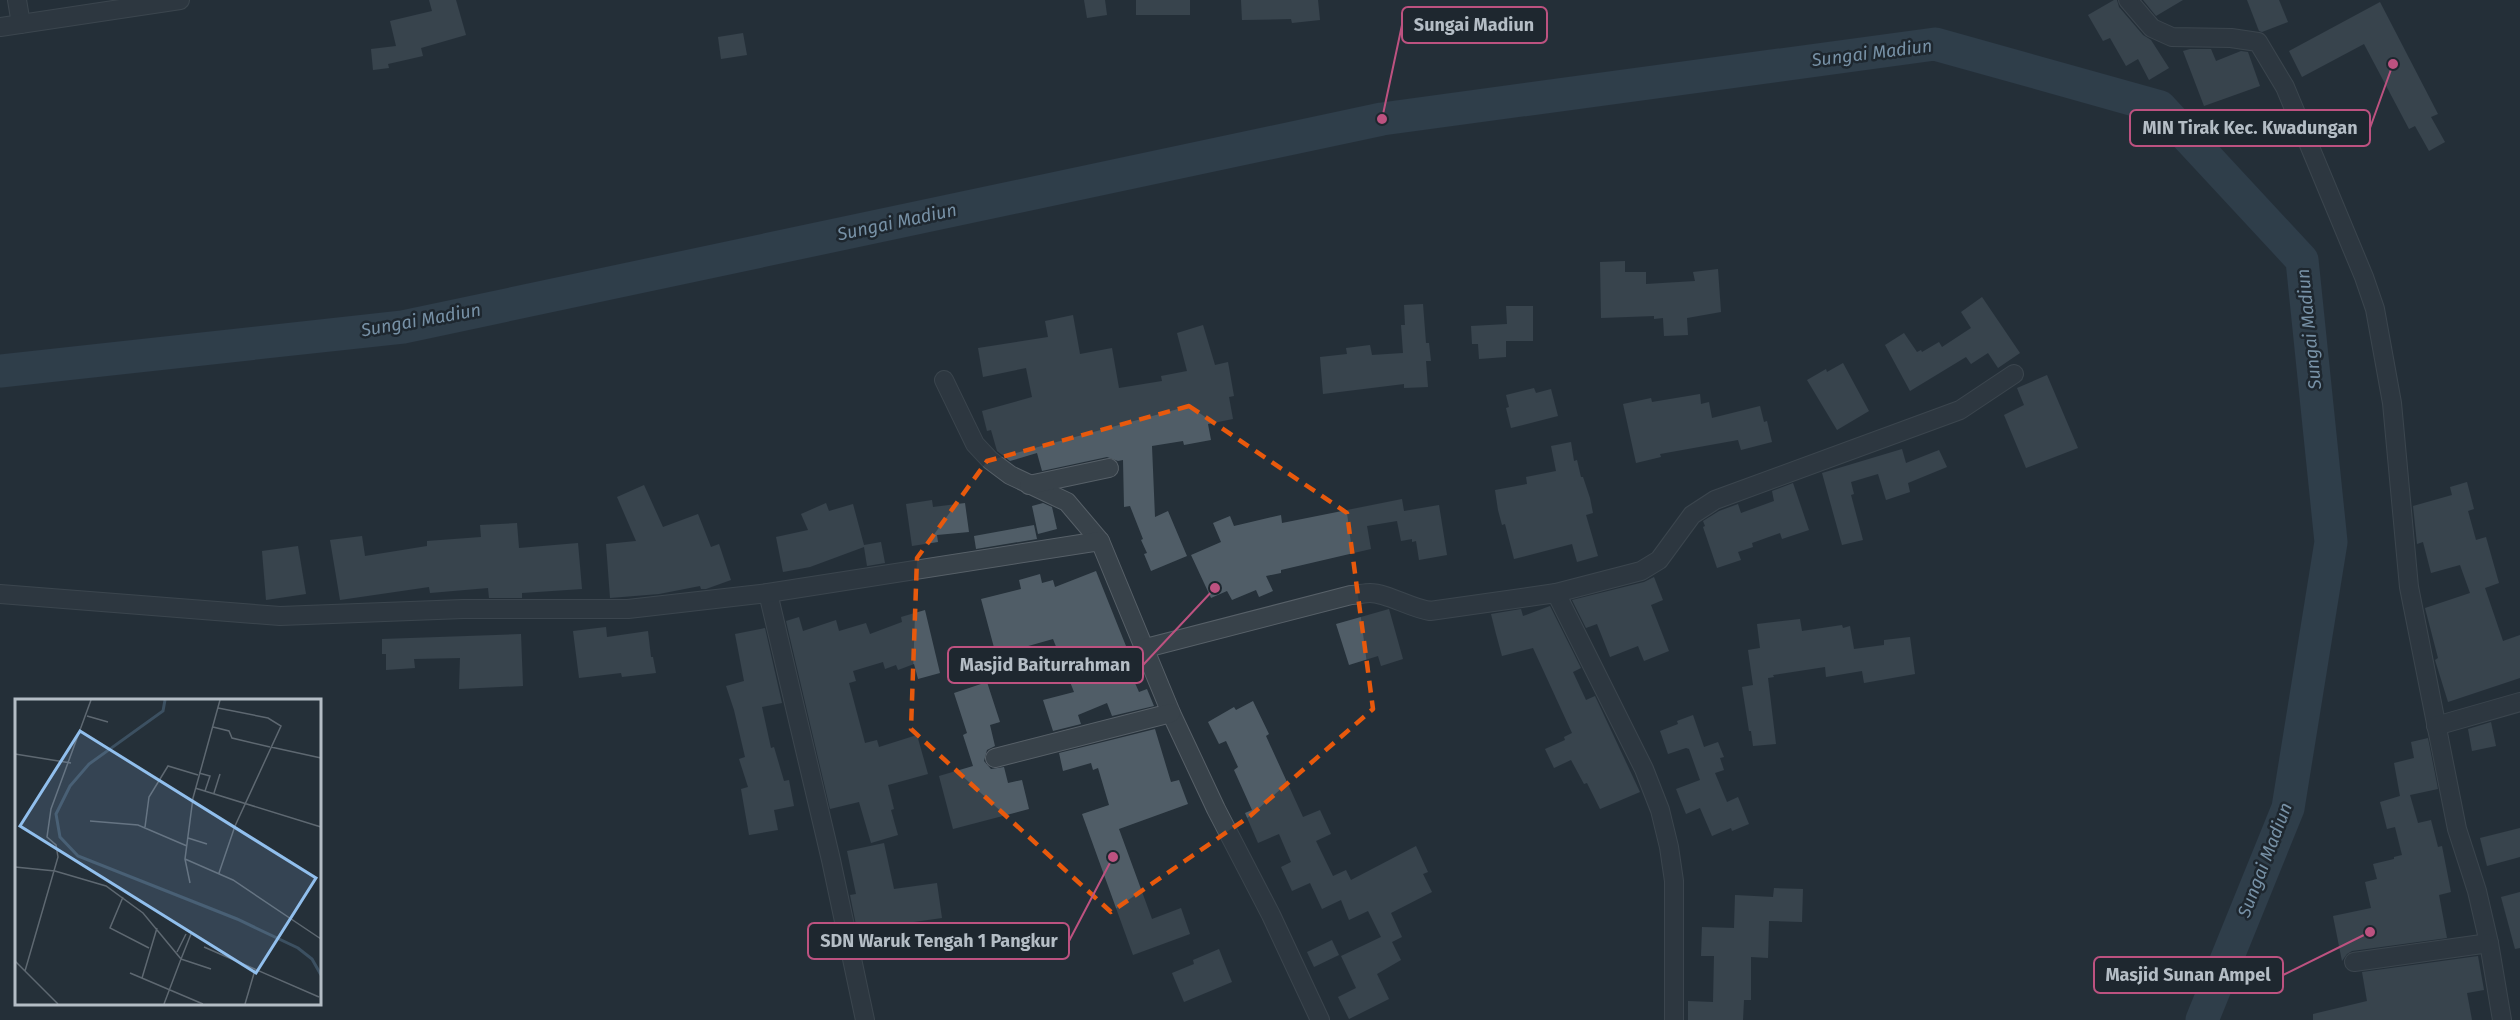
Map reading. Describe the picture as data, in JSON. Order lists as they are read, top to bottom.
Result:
{
  "water": ["Sungai Madiun"],
  "places": [
    "MIN Tirak Kec. Kwadungan",
    "Sungai Madiun",
    "Masjid Baiturrahman",
    "SDN Waruk Tengah 1 Pangkur",
    "Masjid Sunan Ampel"
  ]
}
